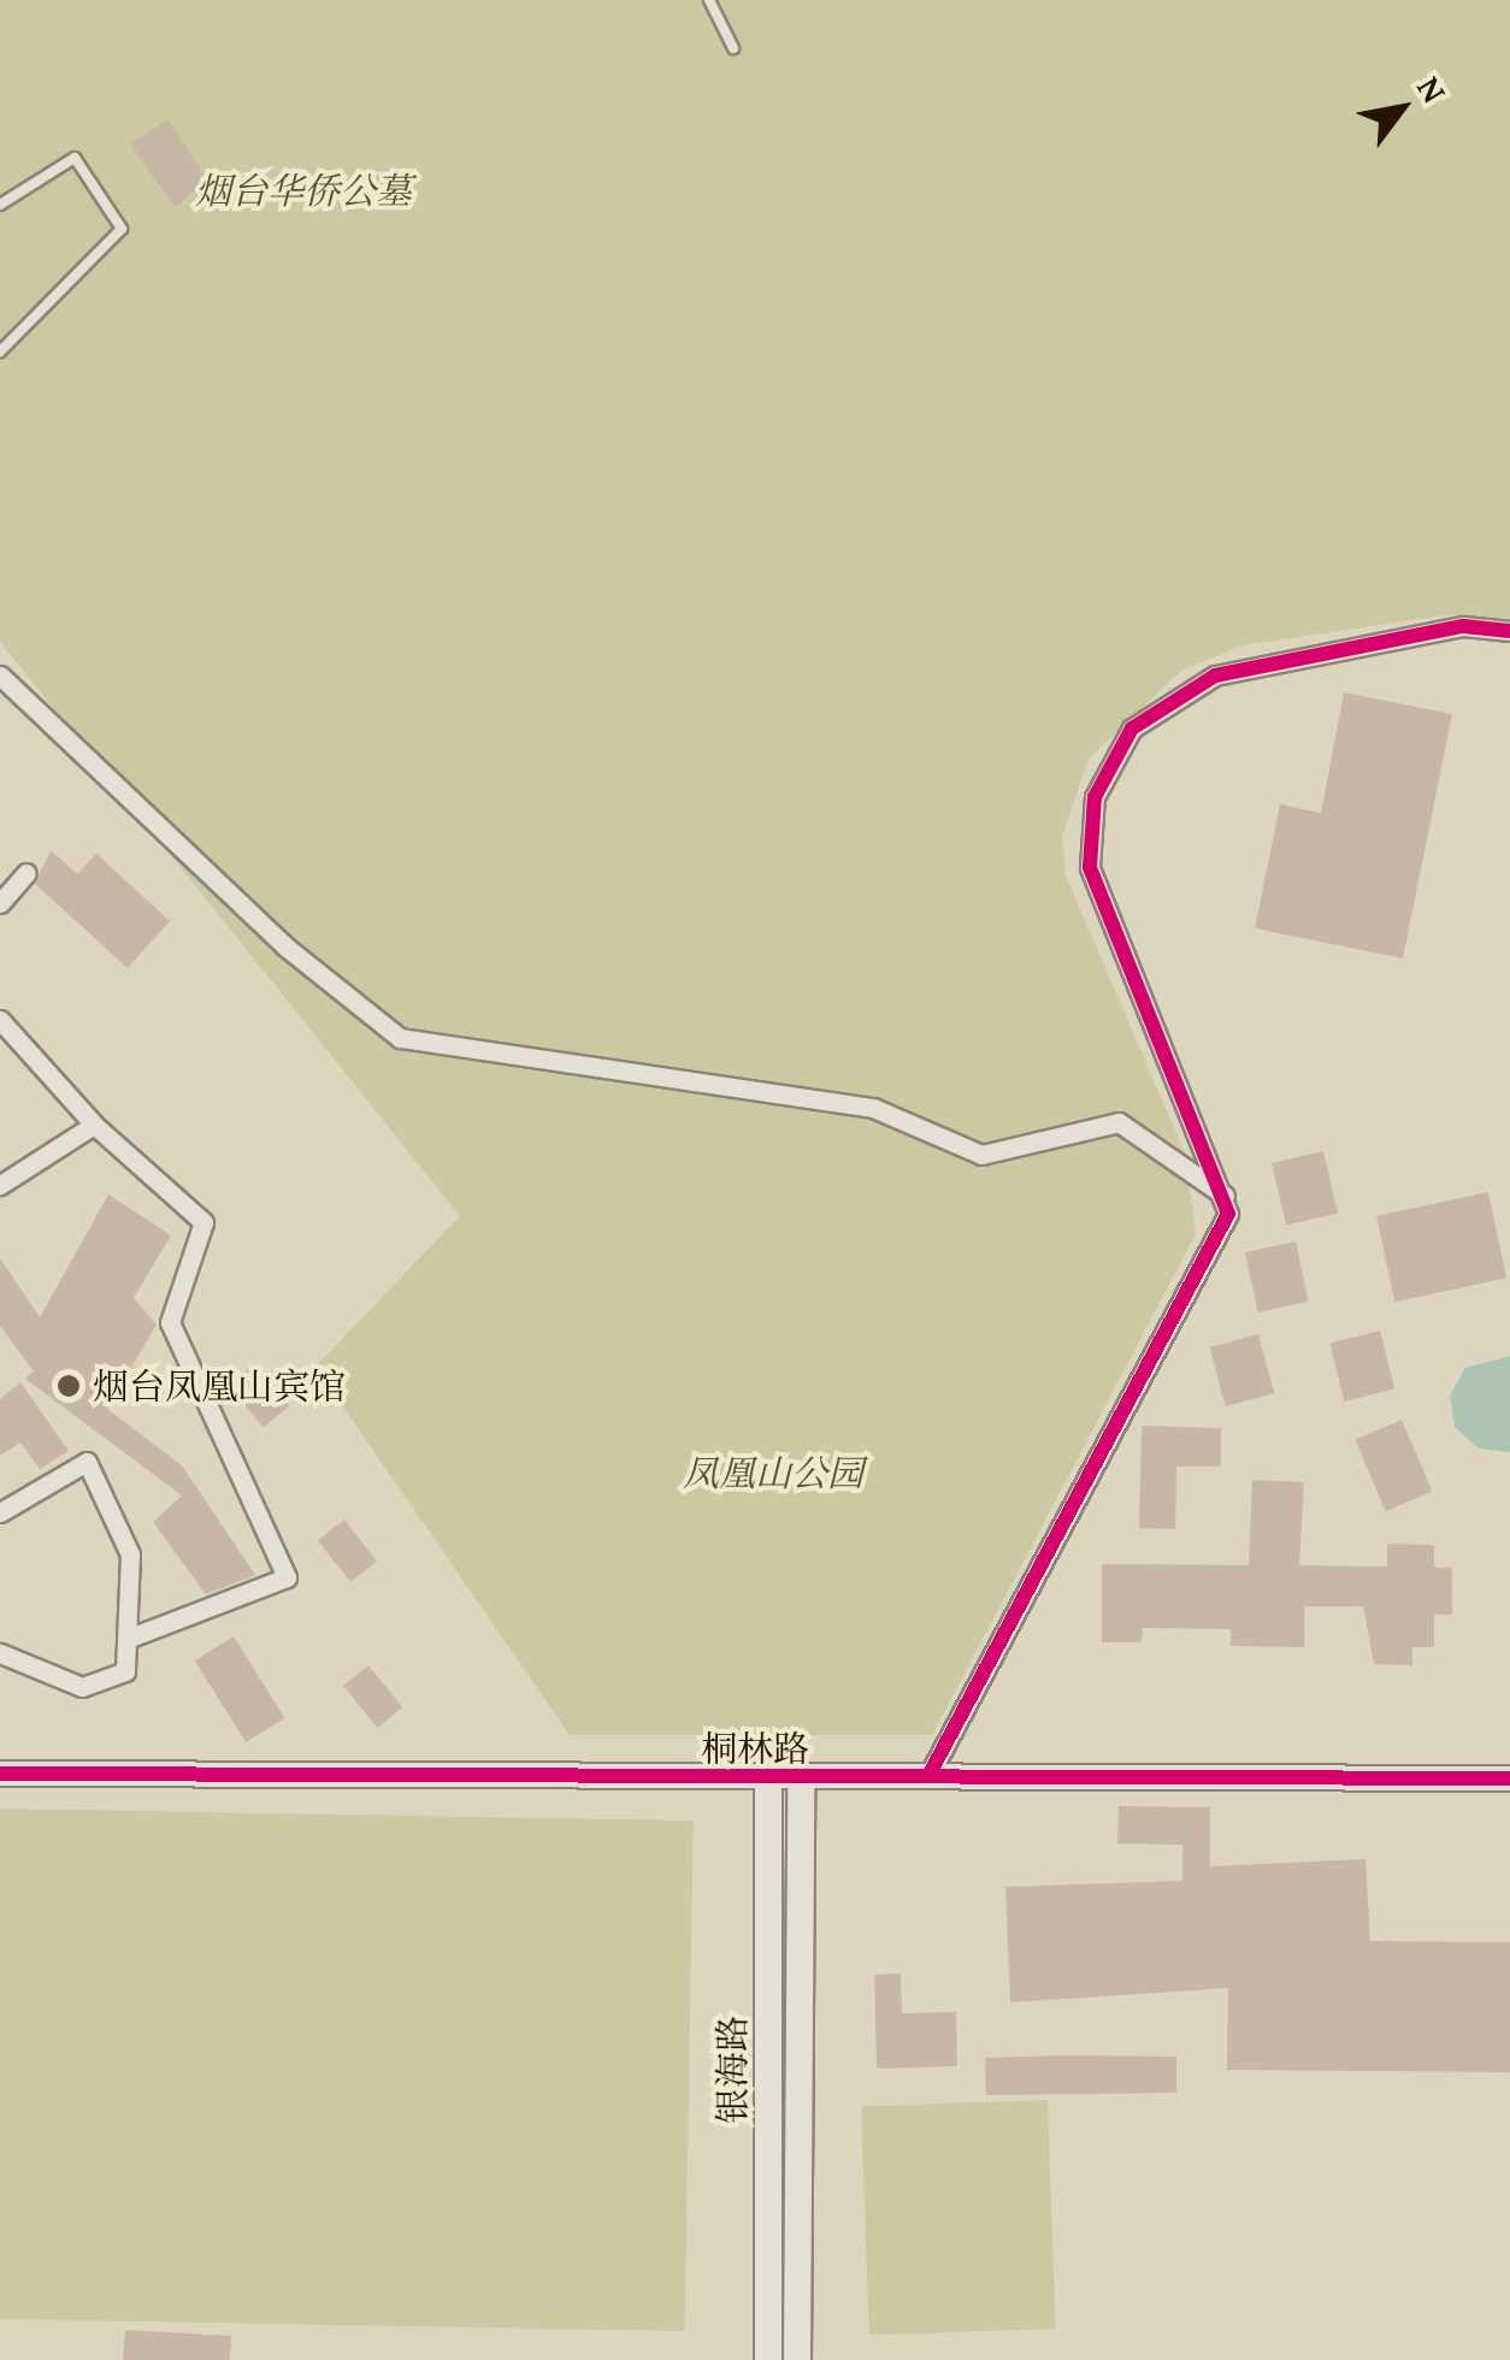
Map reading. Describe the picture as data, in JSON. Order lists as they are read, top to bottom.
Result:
{
  "streets": {
    "main road": ["银海路"],
    "street": ["桐林路"]
  },
  "crossings": [
    ["桐林路", "银海路"]
  ],
  "parks": ["烟台华侨公墓", "凤凰山公园"],
  "places": ["烟台凤凰山宾馆"],
  "north": "top right"
}
